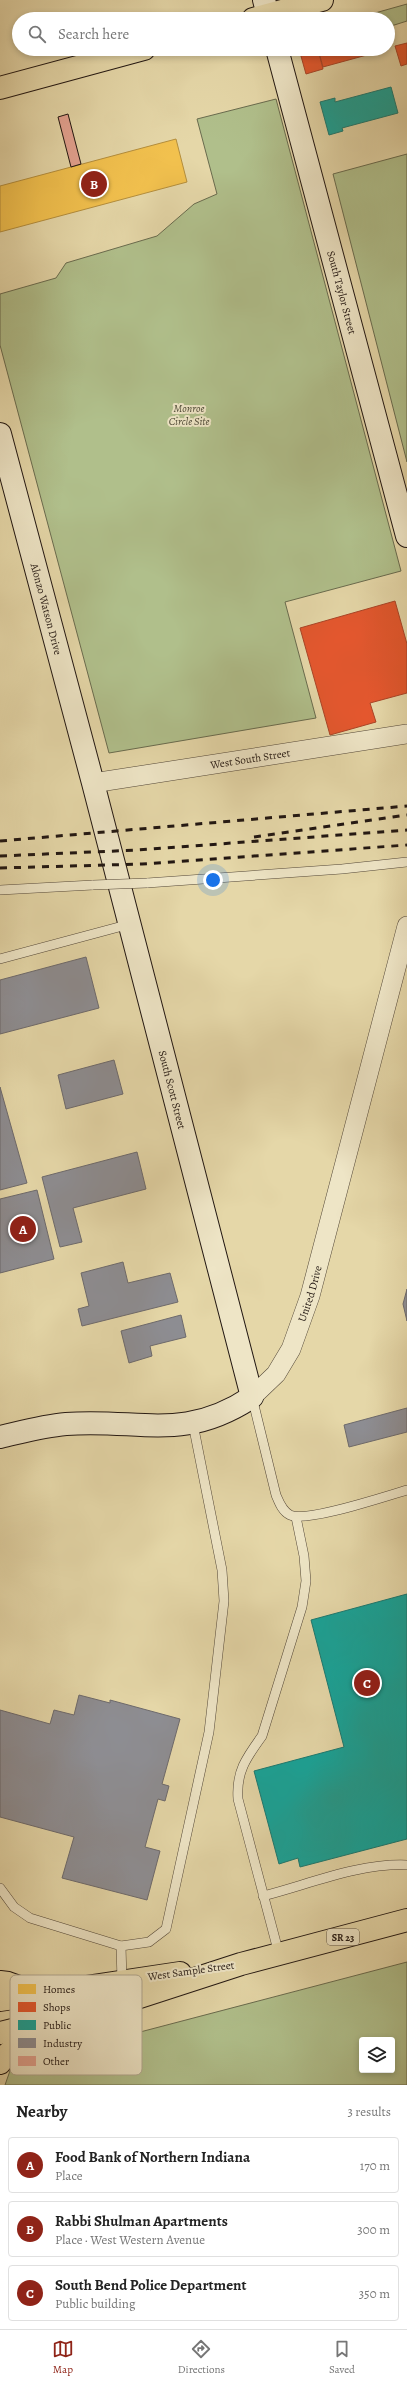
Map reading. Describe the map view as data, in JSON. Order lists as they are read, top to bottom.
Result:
{
  "streets": {
    "main road": ["SR 23", "West Sample Street"],
    "street": [
      "South Taylor Street",
      "Alonzo Watson Drive",
      "West South Street",
      "South Scott Street",
      "United Drive"
    ]
  },
  "crossings": [
    ["Alonzo Watson Drive", "West South Street"],
    ["Alonzo Watson Drive", "South Scott Street"],
    ["West South Street", "South Scott Street"],
    ["South Scott Street", "United Drive"]
  ],
  "parks": ["Monroe Circle Site"],
  "legend": [
    "Homes",
    "Shops",
    "Public",
    "Industry",
    "Other"
  ],
  "page": {
    "search": "Search here",
    "pins": ["B", "A", "C"],
    "heading": ["Nearby", "3 results"],
    "list": [
      {
        "mark": "A",
        "name": "Food Bank of Northern Indiana",
        "note": "Place",
        "value": "170 m"
      },
      {
        "mark": "B",
        "name": "Rabbi Shulman Apartments",
        "note": "Place · West Western Avenue",
        "value": "300 m"
      },
      {
        "mark": "C",
        "name": "South Bend Police Department",
        "note": "Public building",
        "value": "350 m"
      }
    ],
    "nav": ["Map", "Directions", "Saved"]
  }
}
